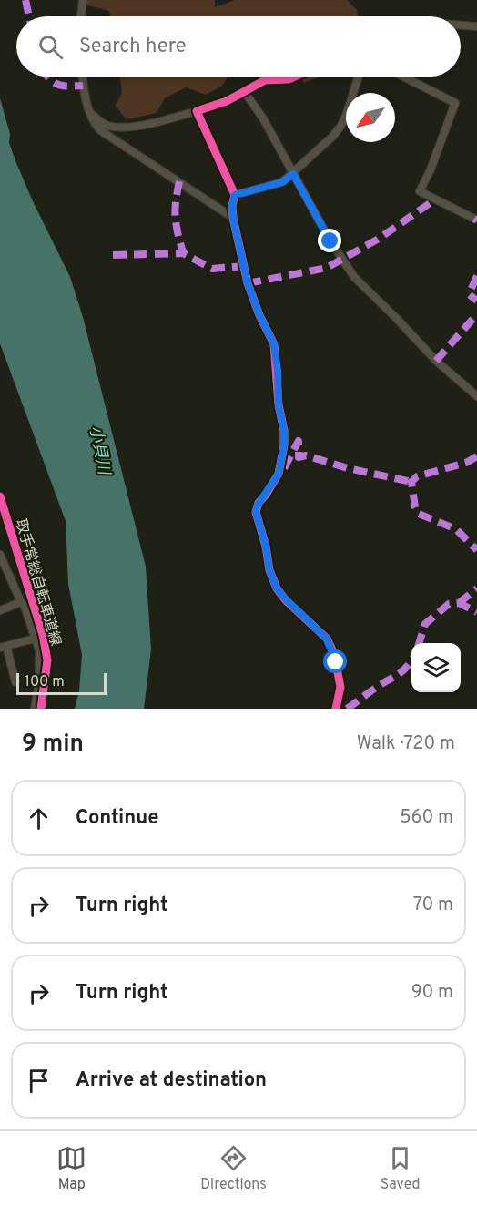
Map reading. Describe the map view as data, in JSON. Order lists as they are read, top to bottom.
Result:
{
  "streets": {
    "cycle path": ["取手常総自転車道線"]
  },
  "water": ["小貝川"],
  "scale_bar": "100 m",
  "north": "bottom left",
  "page": {
    "search": "Search here",
    "scale": "100 m",
    "heading": ["9 min", "Walk · 720 m"],
    "list": [
      ["Continue", "560 m"],
      ["Turn right", "70 m"],
      ["Turn right", "90 m"],
      "Arrive at destination"
    ],
    "nav": ["Map", "Directions", "Saved"]
  }
}
